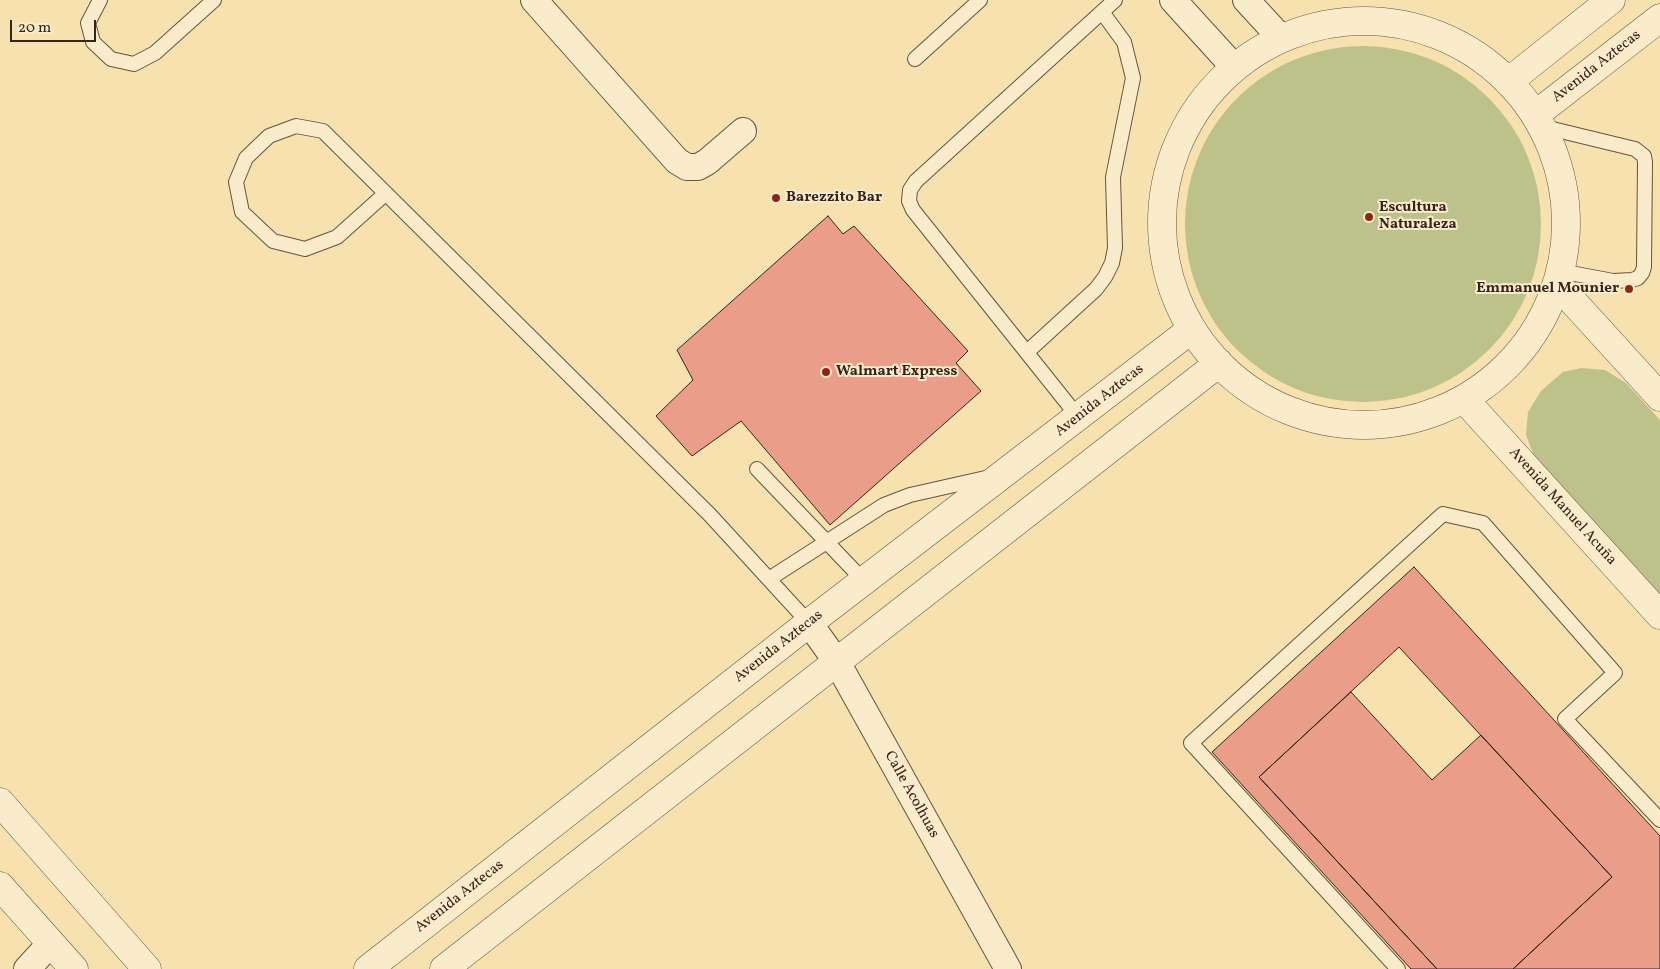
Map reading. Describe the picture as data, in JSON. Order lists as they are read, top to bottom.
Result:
{
  "streets": {
    "street": ["Avenida Aztecas", "Avenida Manuel Acuña", "Calle Acolhuas"]
  },
  "crossings": [
    ["Avenida Aztecas", "Calle Acolhuas"]
  ],
  "places": [
    "Barezzito Bar",
    "Escultura Naturaleza",
    "Emmanuel Mounier",
    "Walmart Express"
  ],
  "scale_bar": "20 m"
}
